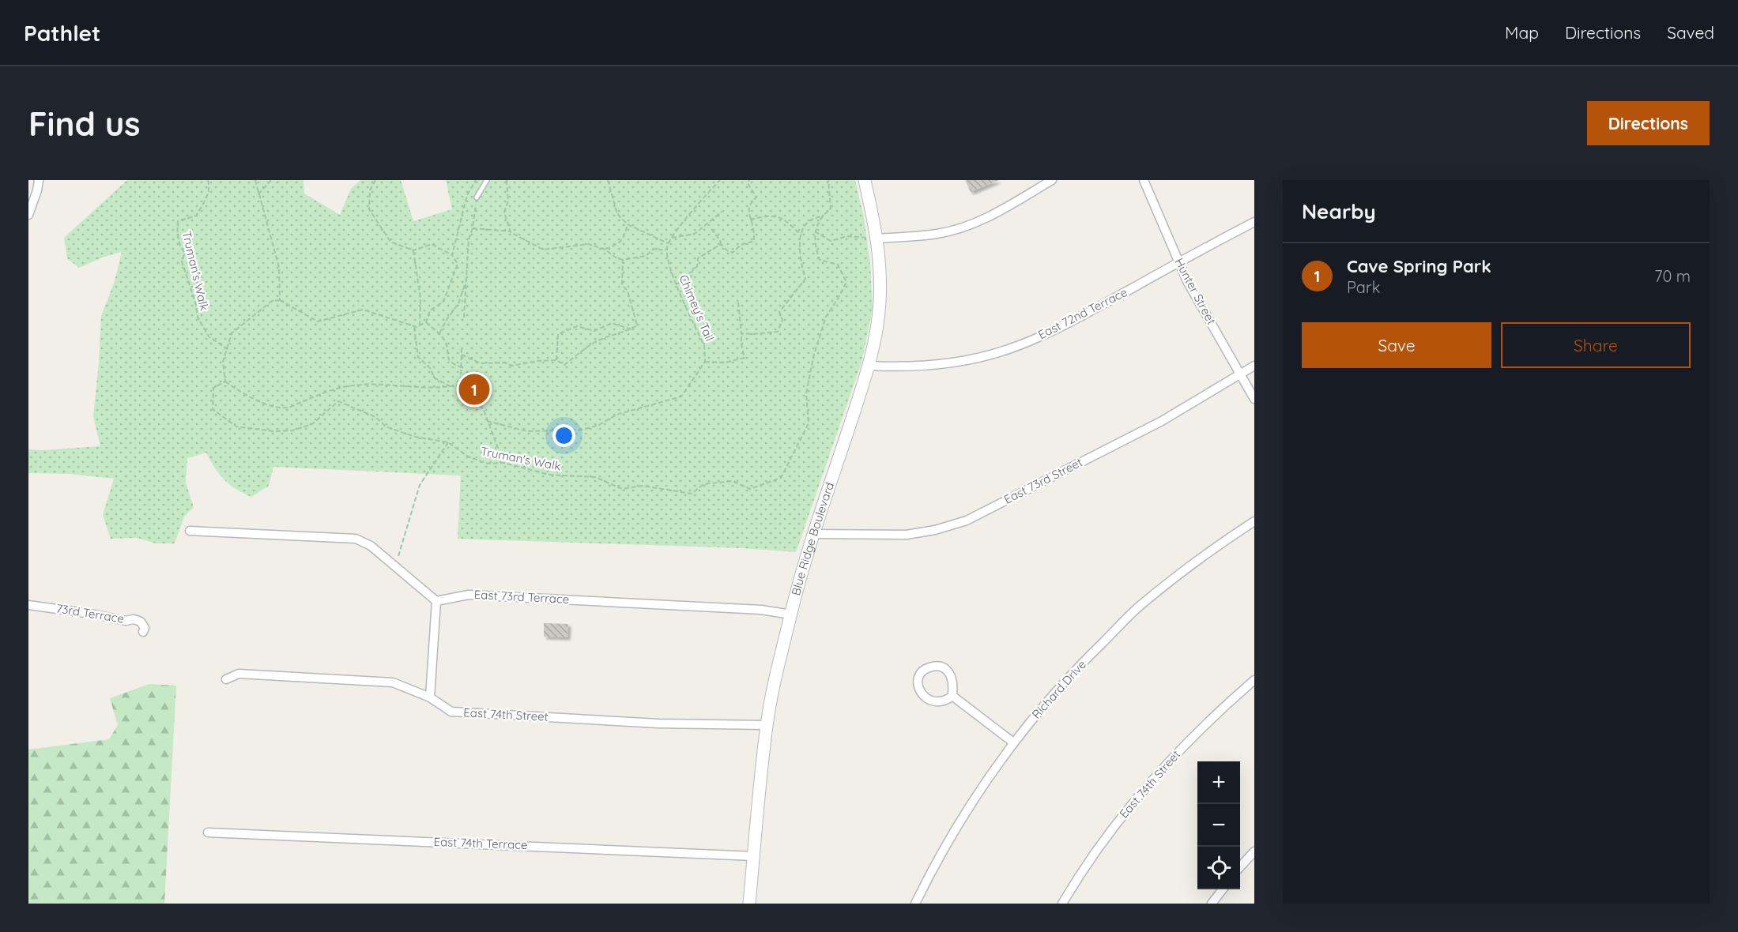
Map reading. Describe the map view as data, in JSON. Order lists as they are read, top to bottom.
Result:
{
  "streets": {
    "main road": ["Blue Ridge Boulevard"],
    "street": [
      "Hunter Street",
      "East 72nd Terrace",
      "East 73rd Street",
      "East 73rd Terrace",
      "73rd Terrace",
      "Richard Drive",
      "East 74th Street",
      "East 74th Terrace"
    ],
    "path": ["Truman's Walk", "Chimey's Tail"]
  },
  "crossings": [
    ["Hunter Street", "East 72nd Terrace"],
    ["Hunter Street", "East 73rd Street"],
    ["East 72nd Terrace", "Blue Ridge Boulevard"],
    ["East 73rd Street", "Blue Ridge Boulevard"],
    ["Blue Ridge Boulevard", "East 73rd Terrace"],
    ["Blue Ridge Boulevard", "East 74th Street"],
    ["Blue Ridge Boulevard", "East 74th Terrace"]
  ],
  "page": {
    "header": "Pathlet",
    "nav": ["Map", "Directions", "Saved"],
    "buttons": [
      "Directions",
      ["Save", "Share"]
    ],
    "title": "Find us",
    "heading": "Nearby",
    "list": [
      {
        "mark": "1",
        "name": "Cave Spring Park",
        "note": "Park",
        "value": "70 m"
      }
    ],
    "pins": "1",
    "map_buttons": ["+", "−"]
  }
}
